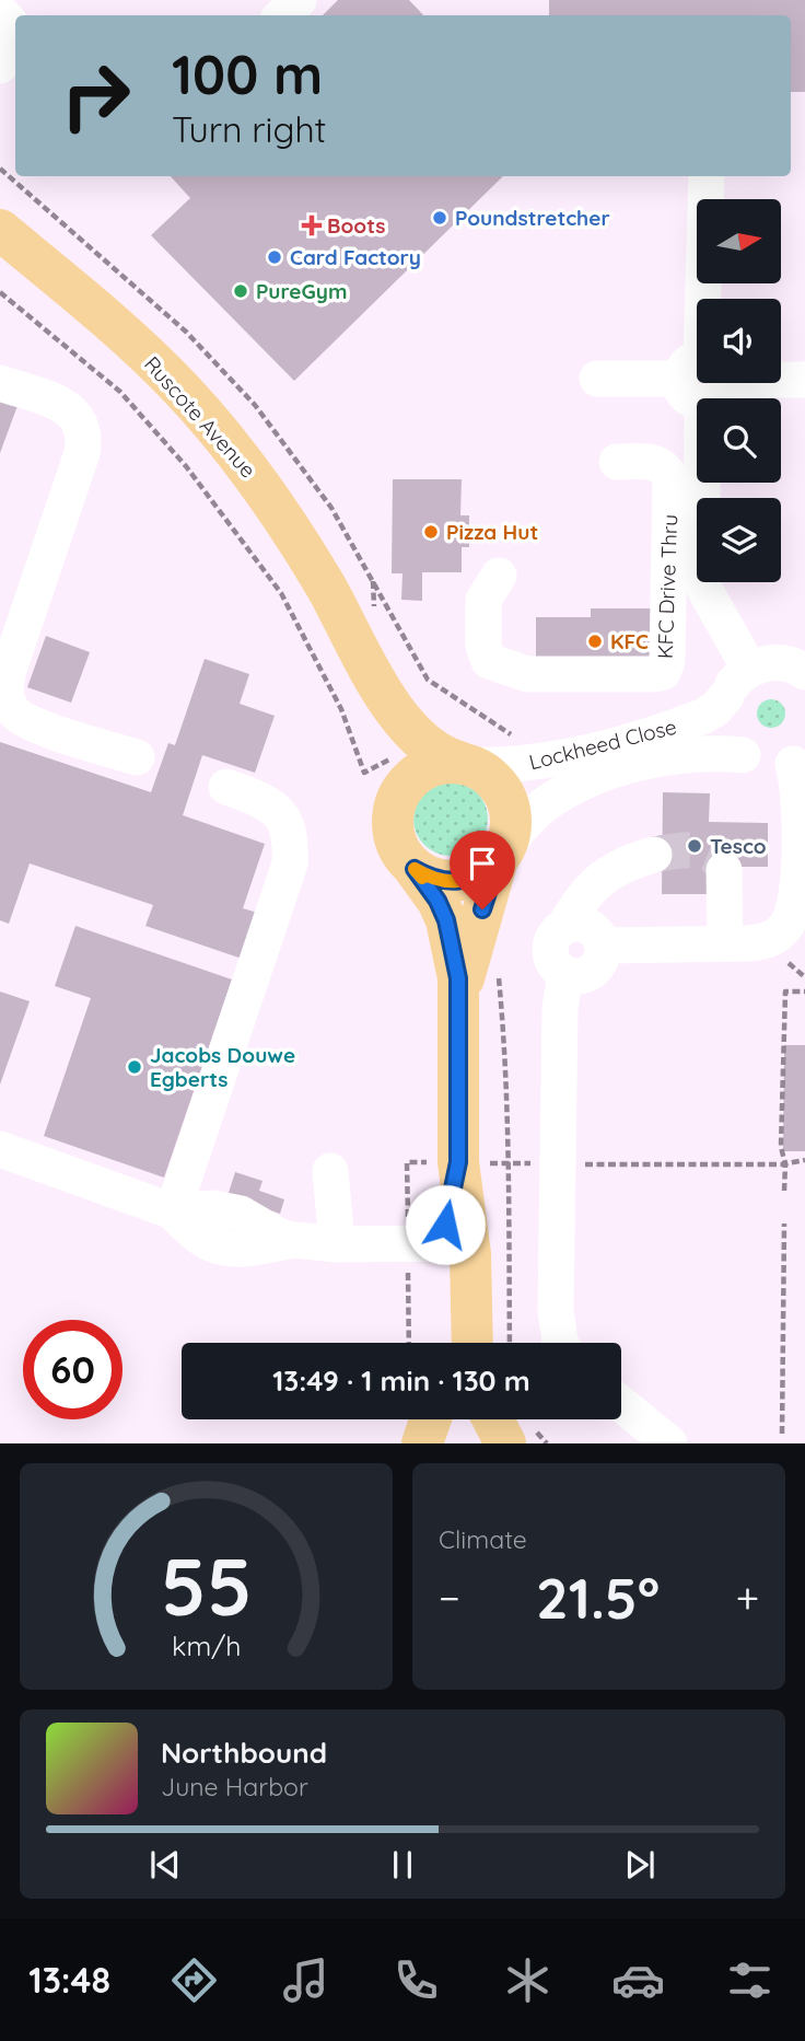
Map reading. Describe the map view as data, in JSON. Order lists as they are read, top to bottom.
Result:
{
  "streets": {
    "main road": ["Ruscote Avenue"],
    "street": ["KFC Drive Thru", "Lockheed Close"]
  },
  "crossings": [
    ["Ruscote Avenue", "Lockheed Close"]
  ],
  "places": {
    "other": [
      "Poundstretcher",
      "Card Factory",
      "PureGym",
      "Pizza Hut",
      "KFC",
      "Tesco",
      "Jacobs Douwe Egberts"
    ],
    "health": ["Boots"]
  },
  "north": "right",
  "page": {
    "turn": ["100 m", "Turn right"],
    "limit": "60",
    "trip": "13:49 · 1 min · 130 m",
    "tile": "Climate",
    "heat": ["−", "21.5°", "+"],
    "song": ["Northbound", "June Harbor"],
    "tabs": "13:48",
    "gauge": ["55", "km/h"]
  }
}
